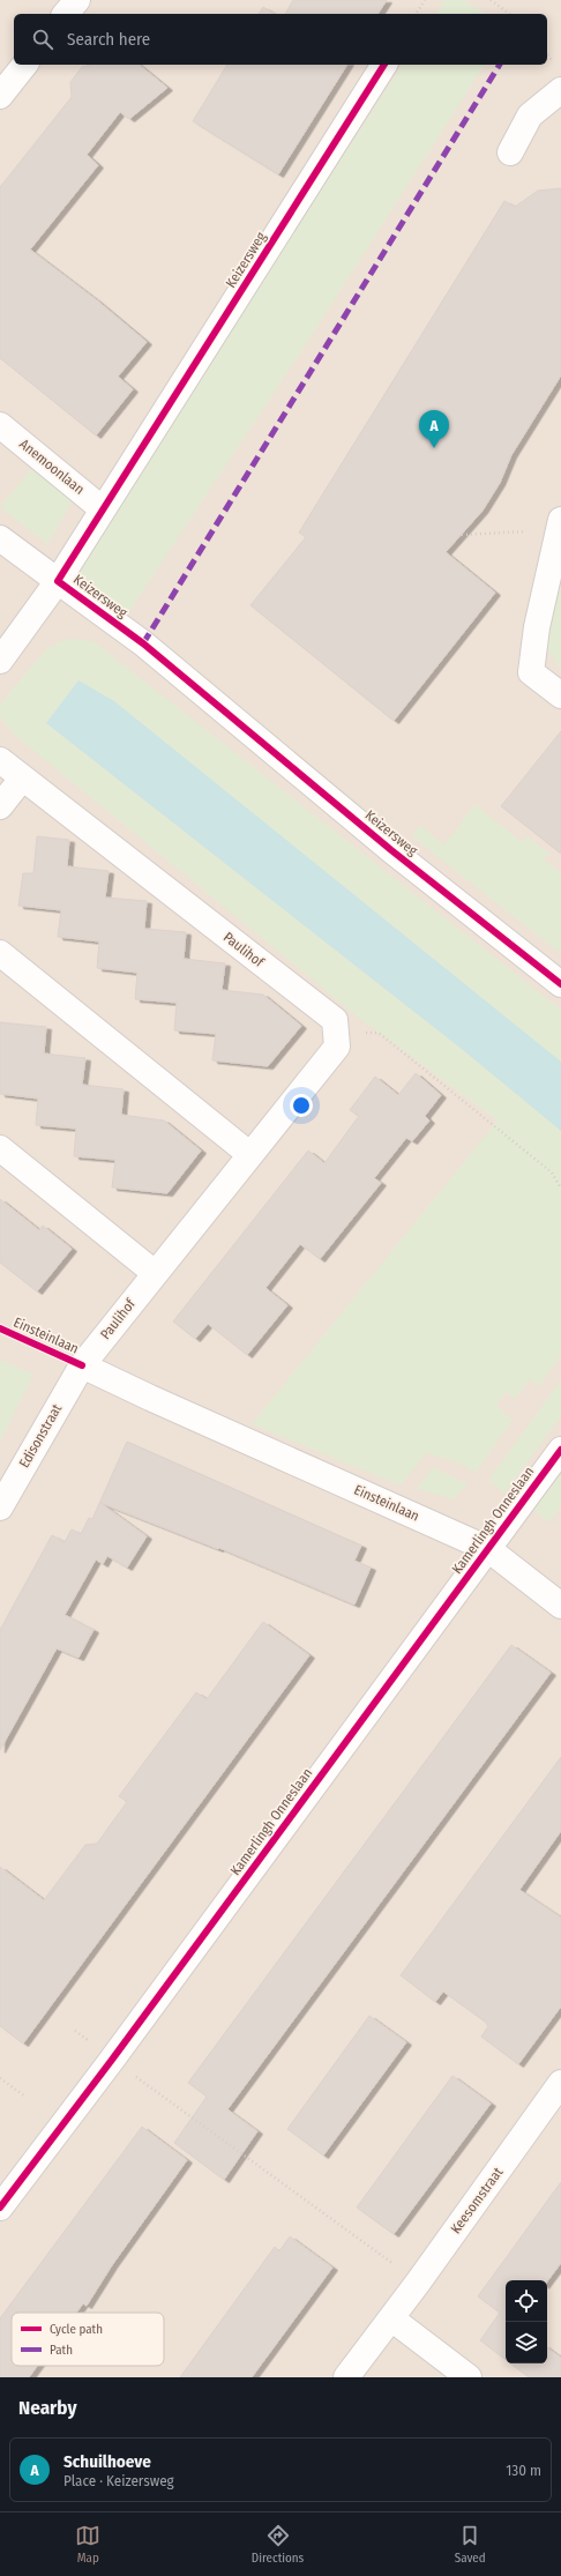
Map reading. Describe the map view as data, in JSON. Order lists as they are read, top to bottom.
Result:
{
  "streets": {
    "street": [
      "Keizersweg",
      "Anemoonlaan",
      "Paulihof",
      "Einsteinlaan",
      "Edisonstraat",
      "Kamerlingh Onneslaan",
      "Keesomstraat"
    ]
  },
  "crossings": [
    ["Keizersweg", "Anemoonlaan"],
    ["Paulihof", "Einsteinlaan"],
    ["Paulihof", "Edisonstraat"],
    ["Einsteinlaan", "Edisonstraat"],
    ["Einsteinlaan", "Kamerlingh Onneslaan"]
  ],
  "legend": ["Cycle path", "Path"],
  "page": {
    "search": "Search here",
    "pins": "A",
    "heading": "Nearby",
    "list": [
      {
        "mark": "A",
        "name": "Schuilhoeve",
        "note": "Place · Keizersweg",
        "value": "130 m"
      }
    ],
    "nav": ["Map", "Directions", "Saved"]
  }
}
